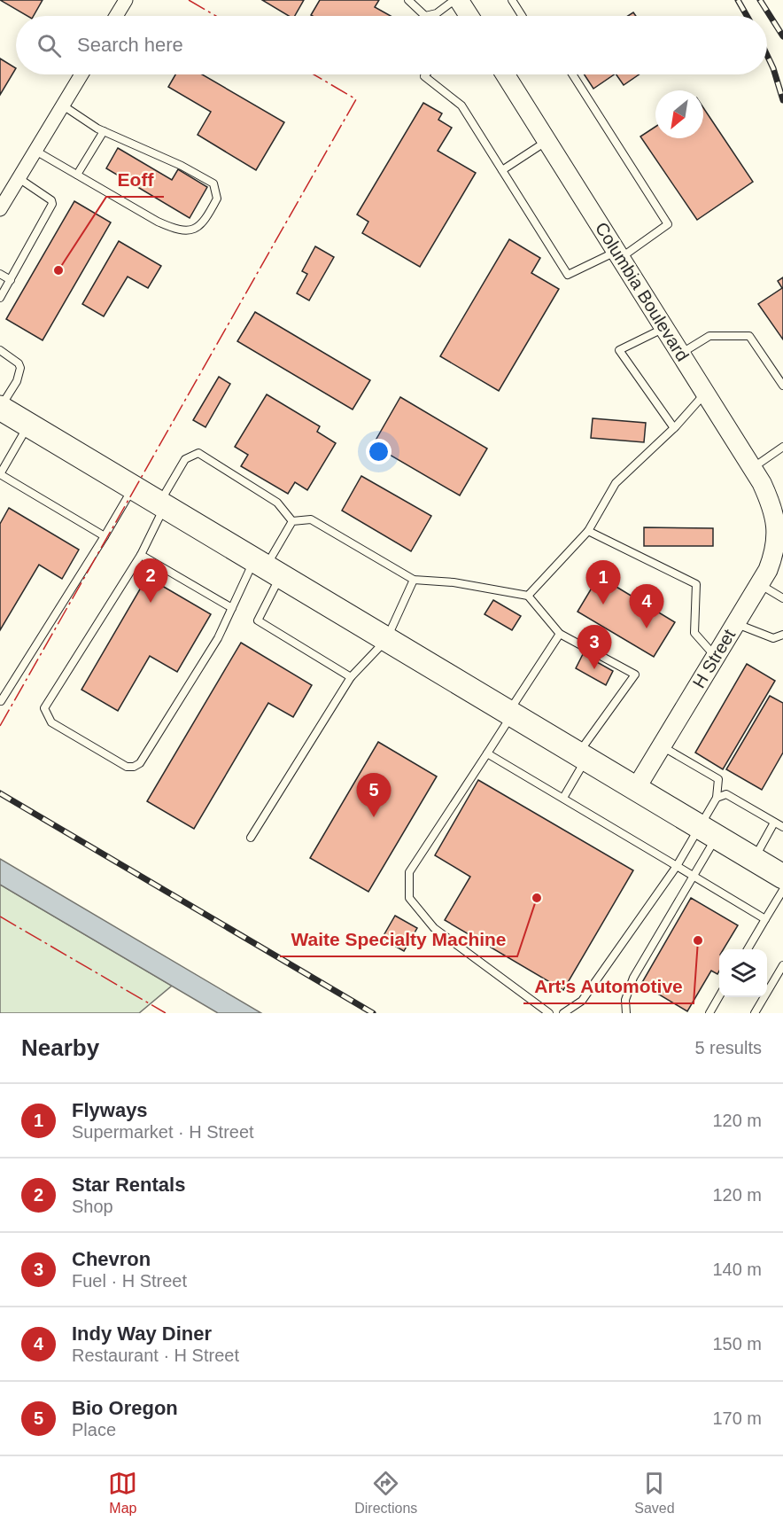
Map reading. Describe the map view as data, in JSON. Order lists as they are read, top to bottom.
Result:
{
  "streets": {
    "street": ["Columbia Boulevard", "H Street"]
  },
  "crossings": [
    ["Columbia Boulevard", "H Street"]
  ],
  "places": ["Eoff", "Waite Specialty Machine", "Art's Automotive"],
  "north": "bottom left",
  "page": {
    "search": "Search here",
    "pins": [
      "2",
      "1",
      "4",
      "3",
      "5"
    ],
    "heading": ["Nearby", "5 results"],
    "list": [
      {
        "mark": "1",
        "name": "Flyways",
        "note": "Supermarket · H Street",
        "value": "120 m"
      },
      {
        "mark": "2",
        "name": "Star Rentals",
        "note": "Shop",
        "value": "120 m"
      },
      {
        "mark": "3",
        "name": "Chevron",
        "note": "Fuel · H Street",
        "value": "140 m"
      },
      {
        "mark": "4",
        "name": "Indy Way Diner",
        "note": "Restaurant · H Street",
        "value": "150 m"
      },
      {
        "mark": "5",
        "name": "Bio Oregon",
        "note": "Place",
        "value": "170 m"
      }
    ],
    "nav": ["Map", "Directions", "Saved"]
  }
}
